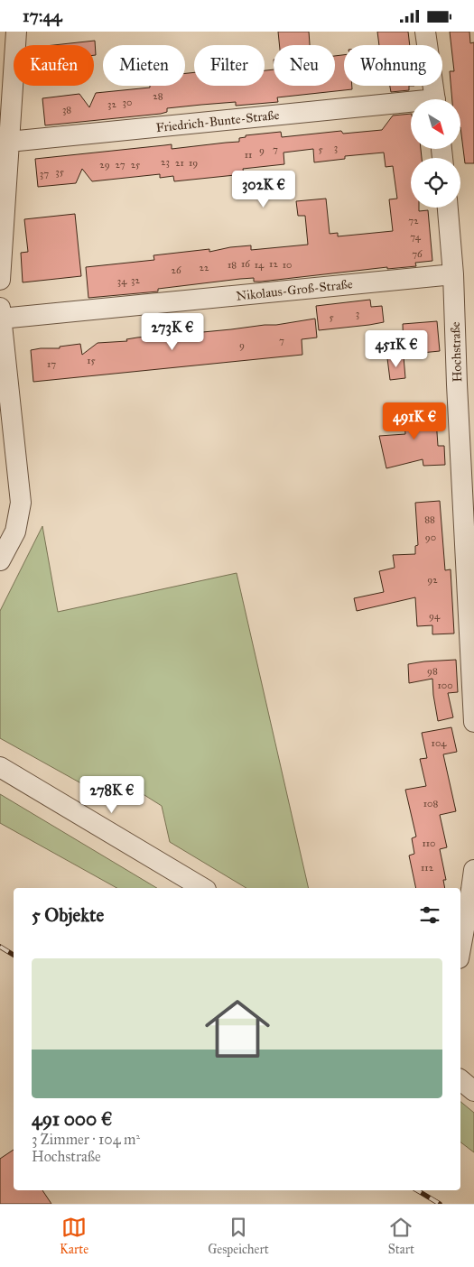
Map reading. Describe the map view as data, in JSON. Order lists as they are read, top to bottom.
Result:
{
  "streets": {
    "street": ["Friedrich-Bunte-Straße", "Nikolaus-Groß-Straße", "Hochstraße"]
  },
  "crossings": [
    ["Nikolaus-Groß-Straße", "Hochstraße"]
  ],
  "house_numbers": [
    "28",
    "30",
    "32",
    "38",
    "3",
    "7",
    "5",
    "9",
    "11",
    "23",
    "21",
    "19",
    "29",
    "27",
    "25",
    "35",
    "37",
    "72",
    "74",
    "76",
    "16",
    "12",
    "18",
    "14",
    "10",
    "22",
    "26",
    "32",
    "34",
    "3",
    "5",
    "7",
    "9",
    "15",
    "17",
    "88",
    "90",
    "92",
    "94",
    "98",
    "100",
    "104",
    "108",
    "110",
    "112"
  ],
  "north": "bottom right",
  "page": {
    "status": "17:44",
    "chip": [
      "Kaufen",
      "Mieten",
      "Filter",
      "Neu",
      "Wohnung"
    ],
    "price": [
      "302K €",
      "273K €",
      "451K €",
      "491K €",
      "278K €"
    ],
    "heading": "5 Objekte",
    "list": [
      {
        "name": "491 000 €",
        "note": "3 Zimmer · 104 m² · Hochstraße"
      }
    ],
    "tabs": ["Karte", "Gespeichert", "Start"]
  }
}
